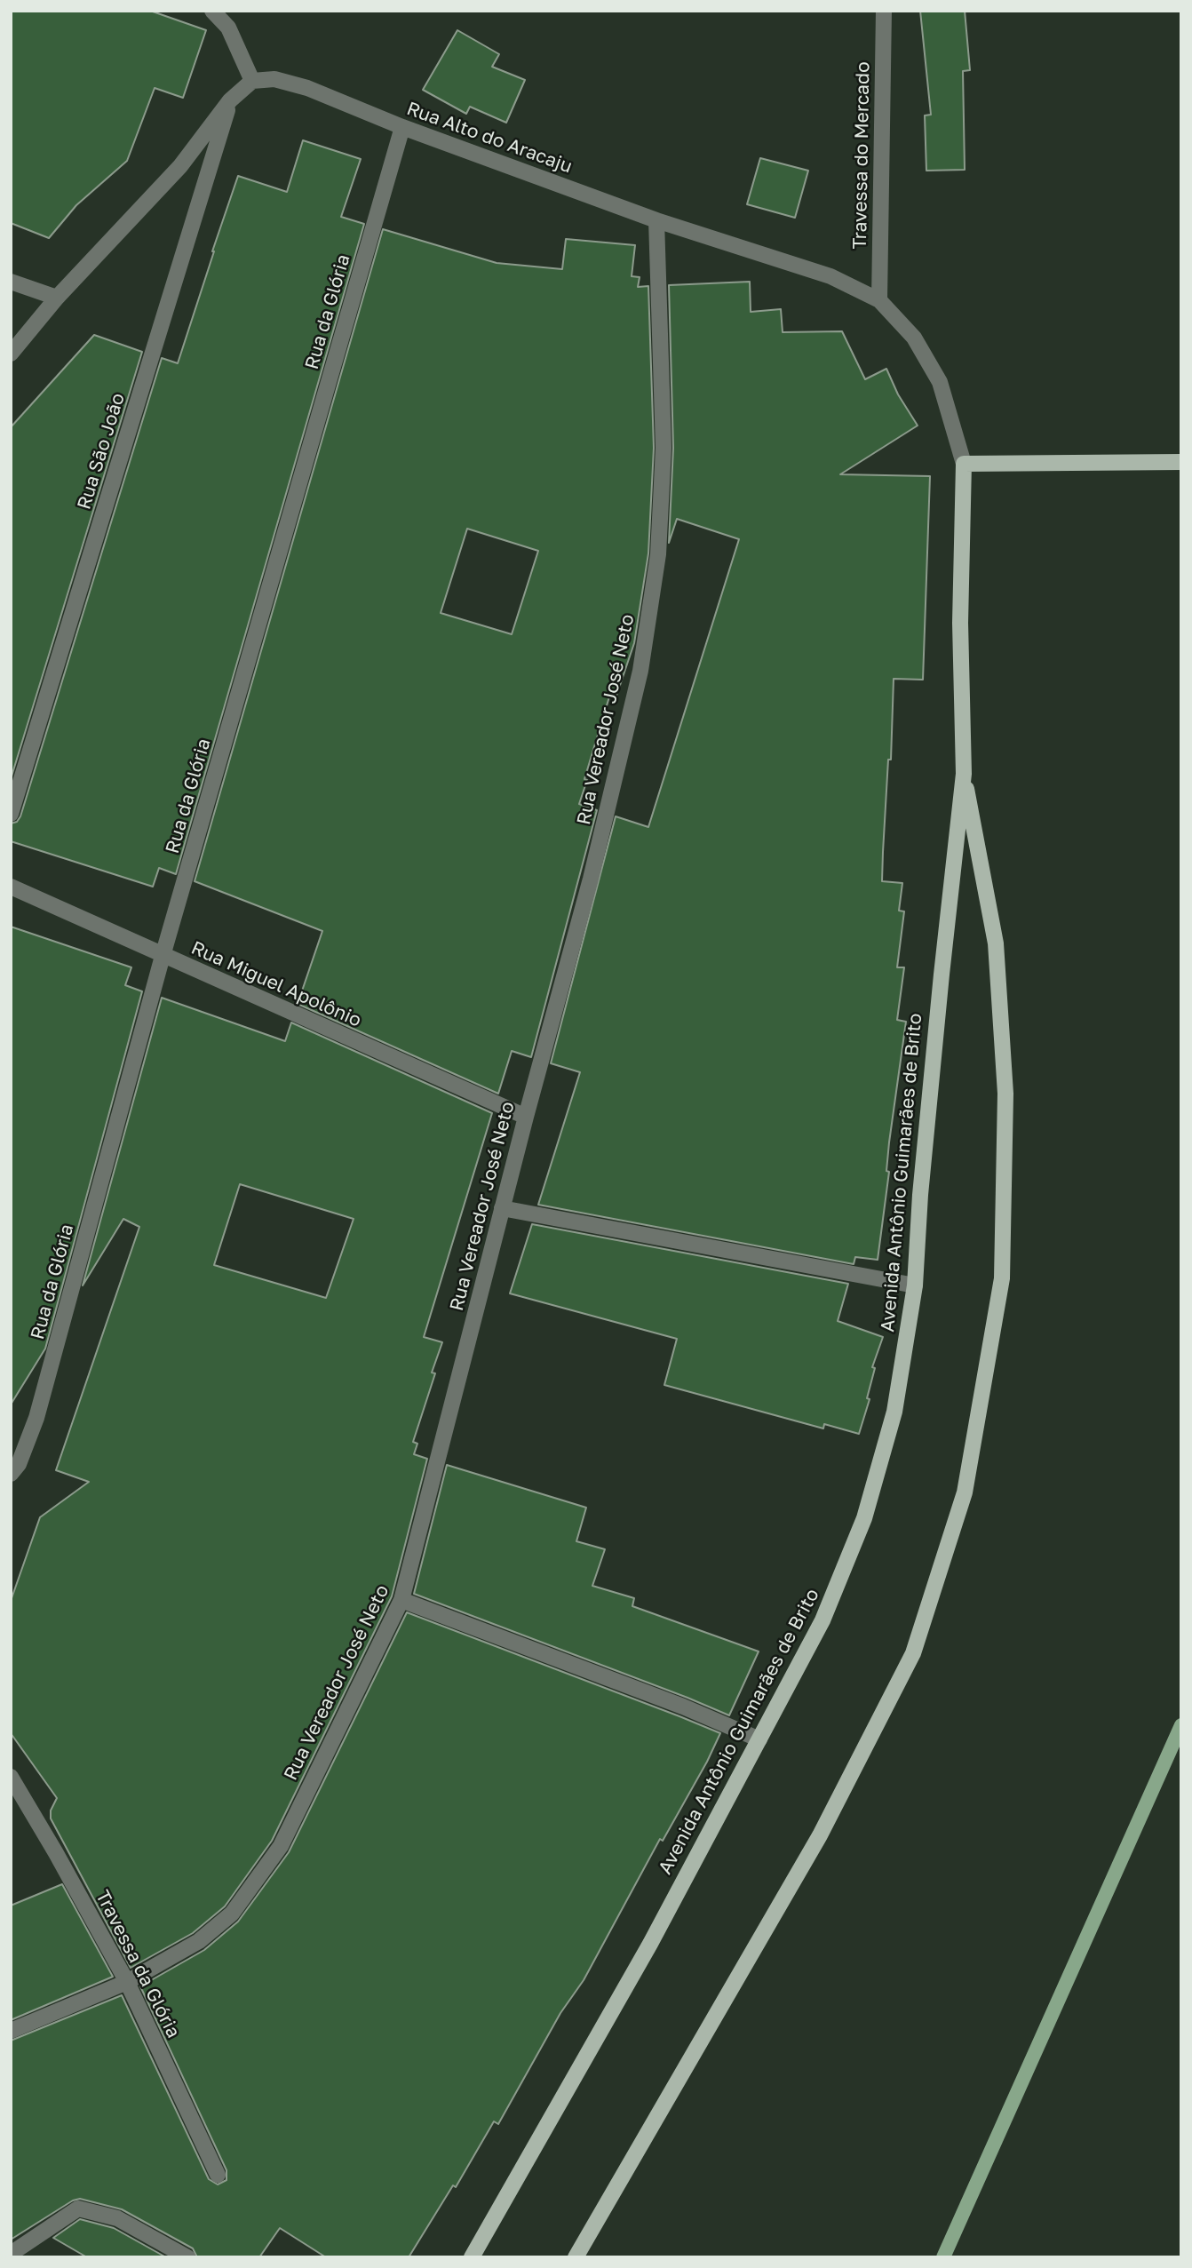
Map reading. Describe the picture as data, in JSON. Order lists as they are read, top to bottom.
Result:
{
  "streets": {
    "main road": ["Avenida Antônio Guimarães de Brito"],
    "street": [
      "Rua Alto do Aracaju",
      "Travessa do Mercado",
      "Rua da Glória",
      "Rua São João",
      "Rua Vereador José Neto",
      "Rua Miguel Apolônio",
      "Travessa da Glória"
    ]
  },
  "crossings": [
    ["Rua Alto do Aracaju", "Travessa do Mercado"],
    ["Rua Alto do Aracaju", "Rua da Glória"],
    ["Rua Alto do Aracaju", "Rua Vereador José Neto"],
    ["Rua Alto do Aracaju", "Avenida Antônio Guimarães de Brito"],
    ["Rua da Glória", "Rua Miguel Apolônio"],
    ["Rua Vereador José Neto", "Rua Miguel Apolônio"],
    ["Rua Vereador José Neto", "Travessa da Glória"]
  ]
}
